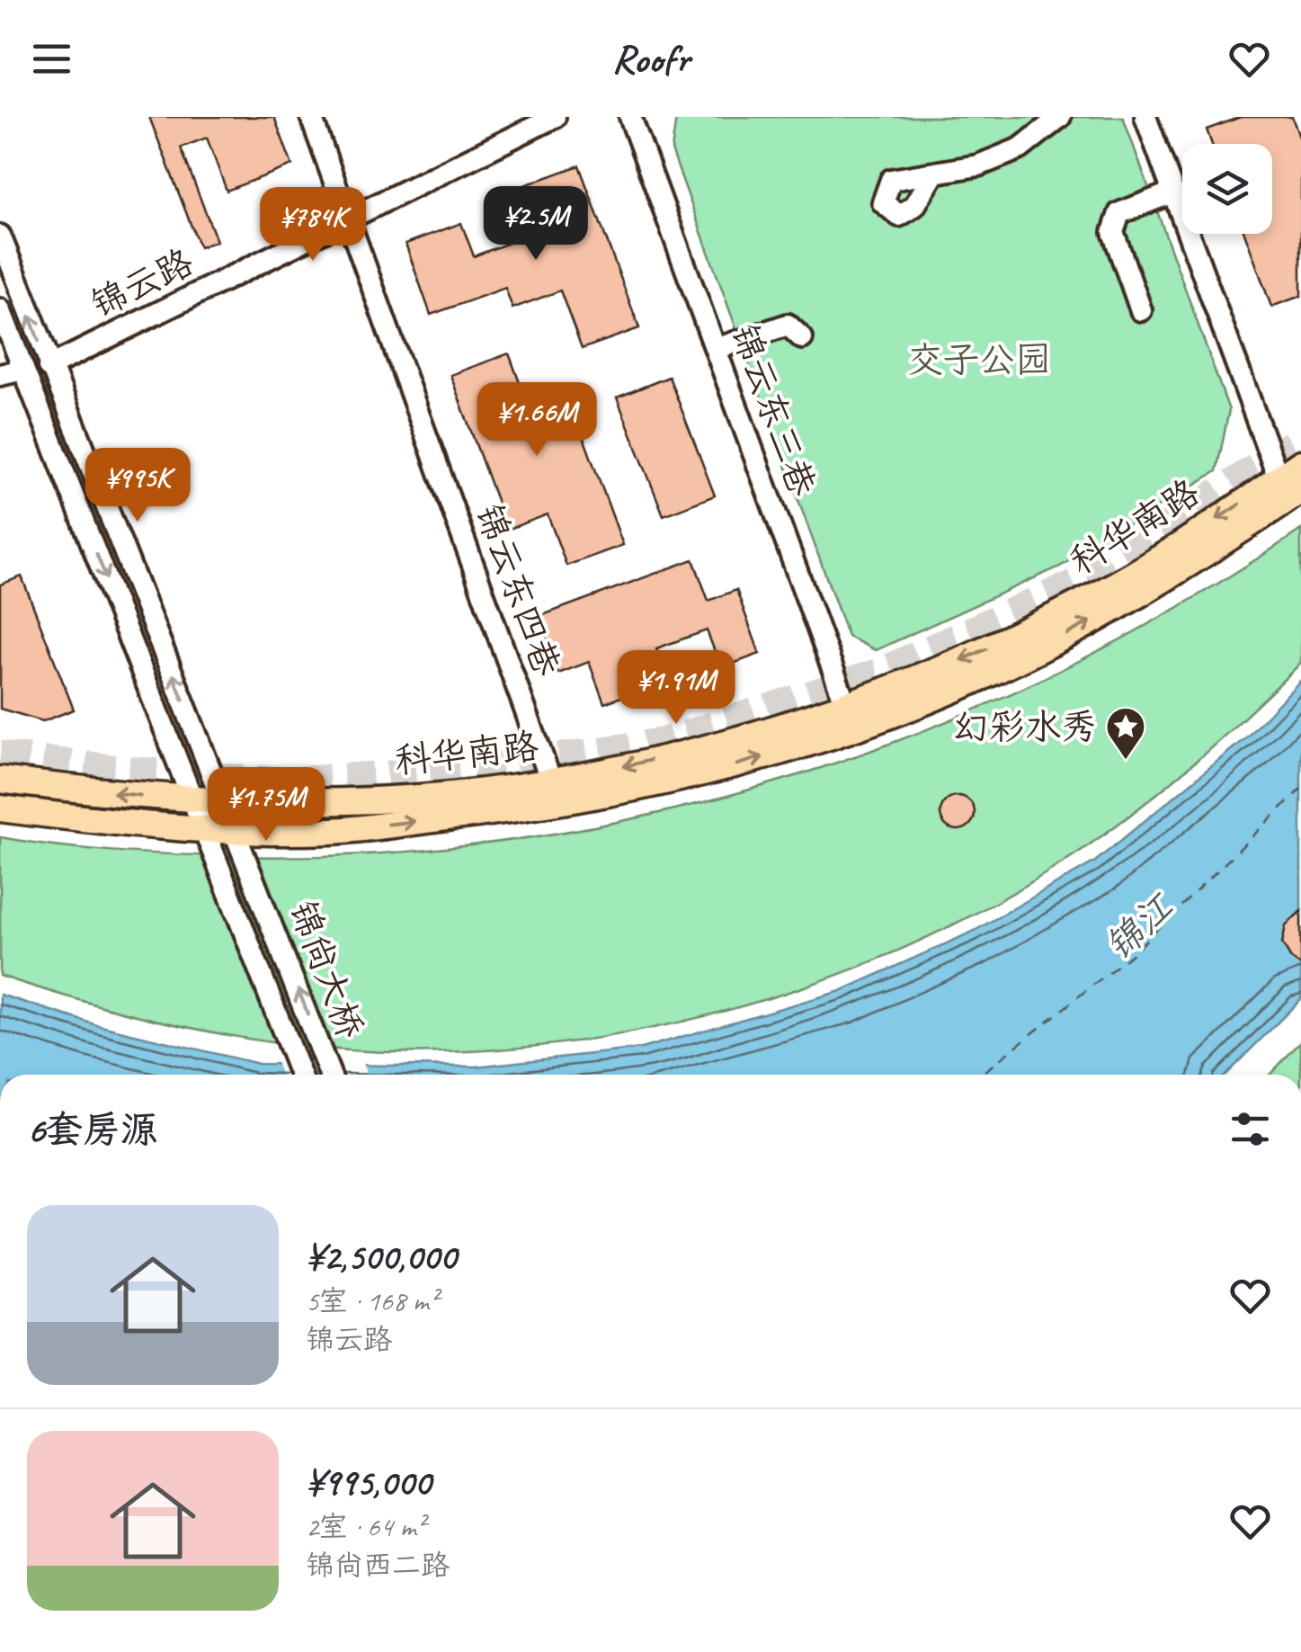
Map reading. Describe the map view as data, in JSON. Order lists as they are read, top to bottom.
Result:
{
  "streets": {
    "main road": ["科华南路"],
    "street": [
      "锦云路",
      "锦云东三巷",
      "锦云东四巷",
      "锦尚大桥"
    ]
  },
  "crossings": [
    ["锦云路", "锦云东四巷"],
    ["锦云路", "锦尚大桥"],
    ["锦云东三巷", "科华南路"],
    ["科华南路", "锦云东四巷"],
    ["科华南路", "锦尚大桥"]
  ],
  "water": ["锦江"],
  "parks": ["交子公园"],
  "places": {
    "place": ["幻彩水秀"]
  },
  "page": {
    "header": "Roofr",
    "price": [
      "¥2.5M",
      "¥784K",
      "¥1.66M",
      "¥995K",
      "¥1.91M",
      "¥1.75M"
    ],
    "heading": "6套房源",
    "list": [
      {
        "name": "¥2,500,000",
        "note": "5室 · 168 m² · 锦云路"
      },
      {
        "name": "¥995,000",
        "note": "2室 · 64 m² · 锦尚西二路"
      }
    ]
  }
}
